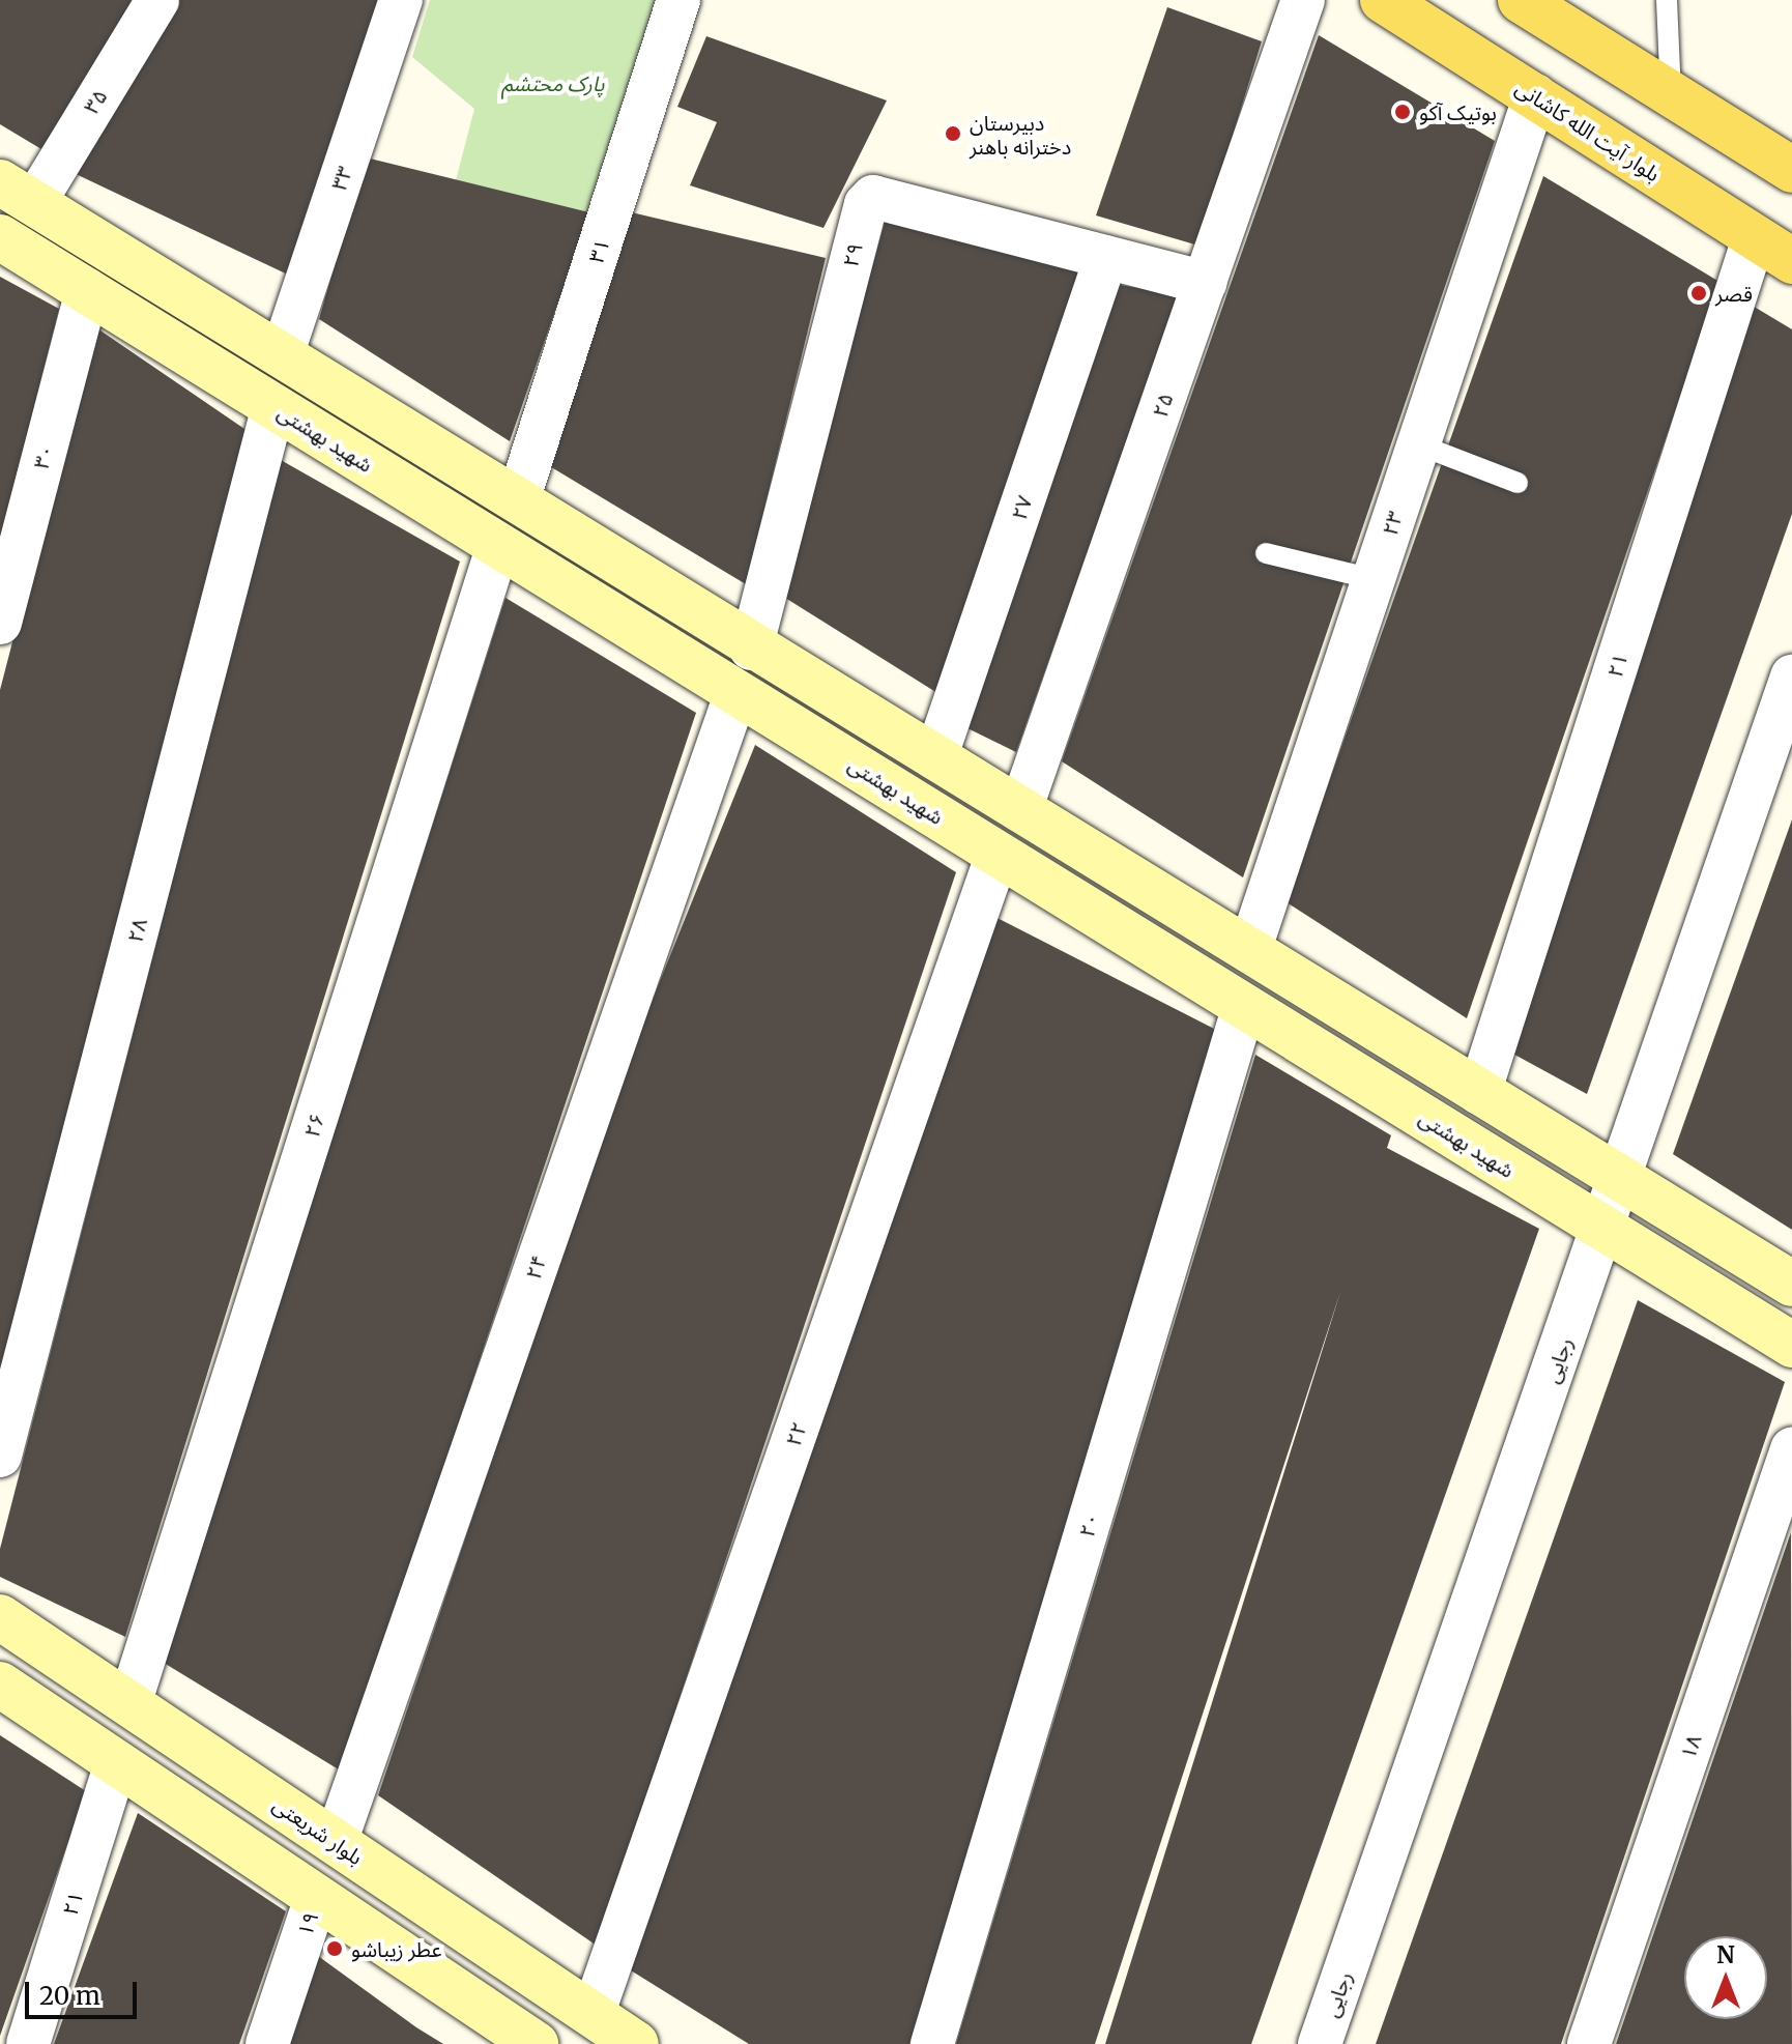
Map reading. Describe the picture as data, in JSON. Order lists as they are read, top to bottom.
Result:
{
  "streets": {
    "main road": ["بلوار آیت الله کاشانی", "شهید بهشتی", "بلوار شریعتی"],
    "street": [
      "۳۵",
      "۳۳",
      "۳۱",
      "۲۹",
      "۲۵",
      "۳۰",
      "۲۷",
      "۲۳",
      "۲۱",
      "۲۸",
      "۲۶",
      "۲۴",
      "رجایی",
      "۲۲",
      "۲۰",
      "۱۸",
      "۱۹"
    ]
  },
  "crossings": [
    ["بلوار آیت الله کاشانی", "۲۳"],
    ["بلوار آیت الله کاشانی", "۲۱"],
    ["۲۹", "۲۵"],
    ["۲۹", "۲۷"],
    ["شهید بهشتی", "۳۰"],
    ["شهید بهشتی", "۲۸"],
    ["شهید بهشتی", "۲۶"],
    ["شهید بهشتی", "۲۴"],
    ["شهید بهشتی", "رجایی"],
    ["شهید بهشتی", "۲۲"],
    ["شهید بهشتی", "۲۰"],
    ["۲۶", "بلوار شریعتی"],
    ["۲۴", "بلوار شریعتی"],
    ["۲۲", "بلوار شریعتی"]
  ],
  "parks": ["پارک محتشم"],
  "places": [
    "بوتیک آکو",
    "دبیرستان دخترانه باهنر",
    "قصر",
    "عطر زیباشو"
  ],
  "scale_bar": "20 m",
  "north": "top"
}
